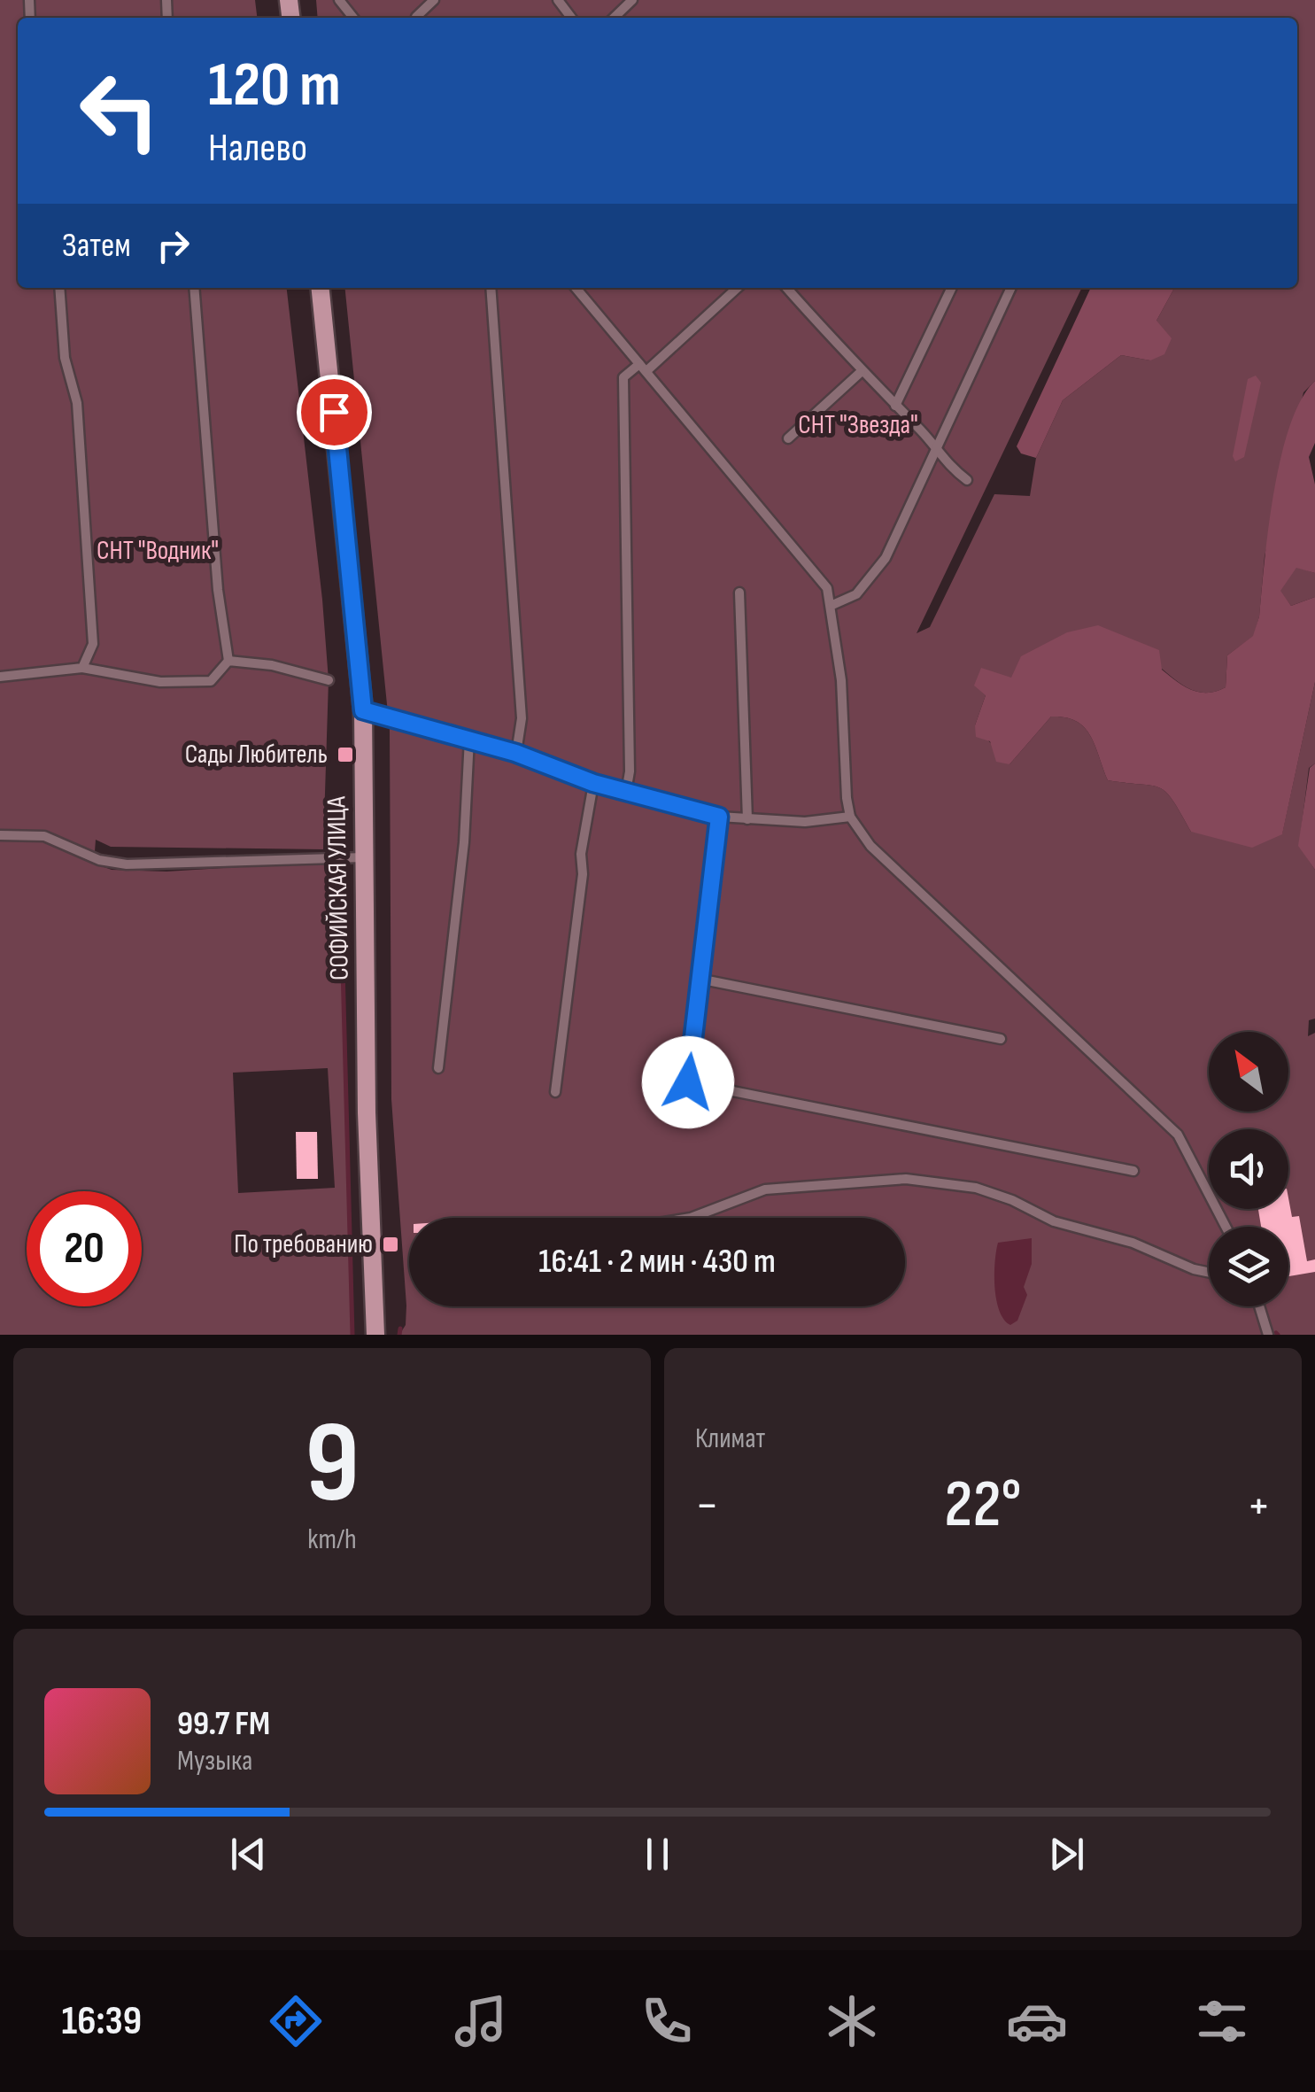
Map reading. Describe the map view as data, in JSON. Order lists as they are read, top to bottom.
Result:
{
  "streets": {
    "main road": ["СОФИЙСКАЯ УЛИЦА"]
  },
  "parks": ["СНТ \"Звезда\"", "СНТ \"Водник\""],
  "places": {
    "transit": ["Сады Любитель", "По требованию"]
  },
  "north": "top left",
  "page": {
    "turn": ["120 m", "Налево"],
    "then": "Затем",
    "limit": "20",
    "trip": "16:41 · 2 мин · 430 m",
    "tile": [
      ["9", "km/h"],
      "Климат"
    ],
    "heat": ["−", "22°", "+"],
    "song": ["99.7 FM", "Музыка"],
    "tabs": "16:39"
  }
}
